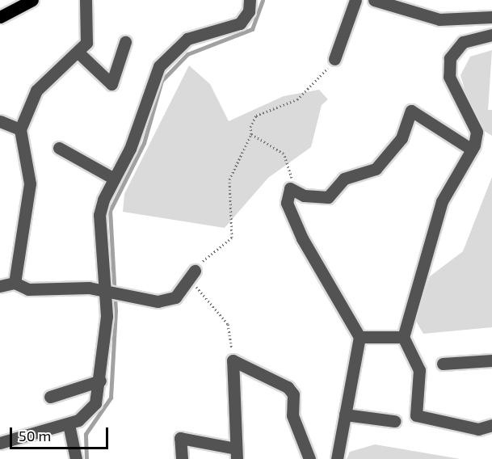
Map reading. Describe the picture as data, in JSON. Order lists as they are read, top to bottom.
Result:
{
  "scale_bar": "50 m"
}
